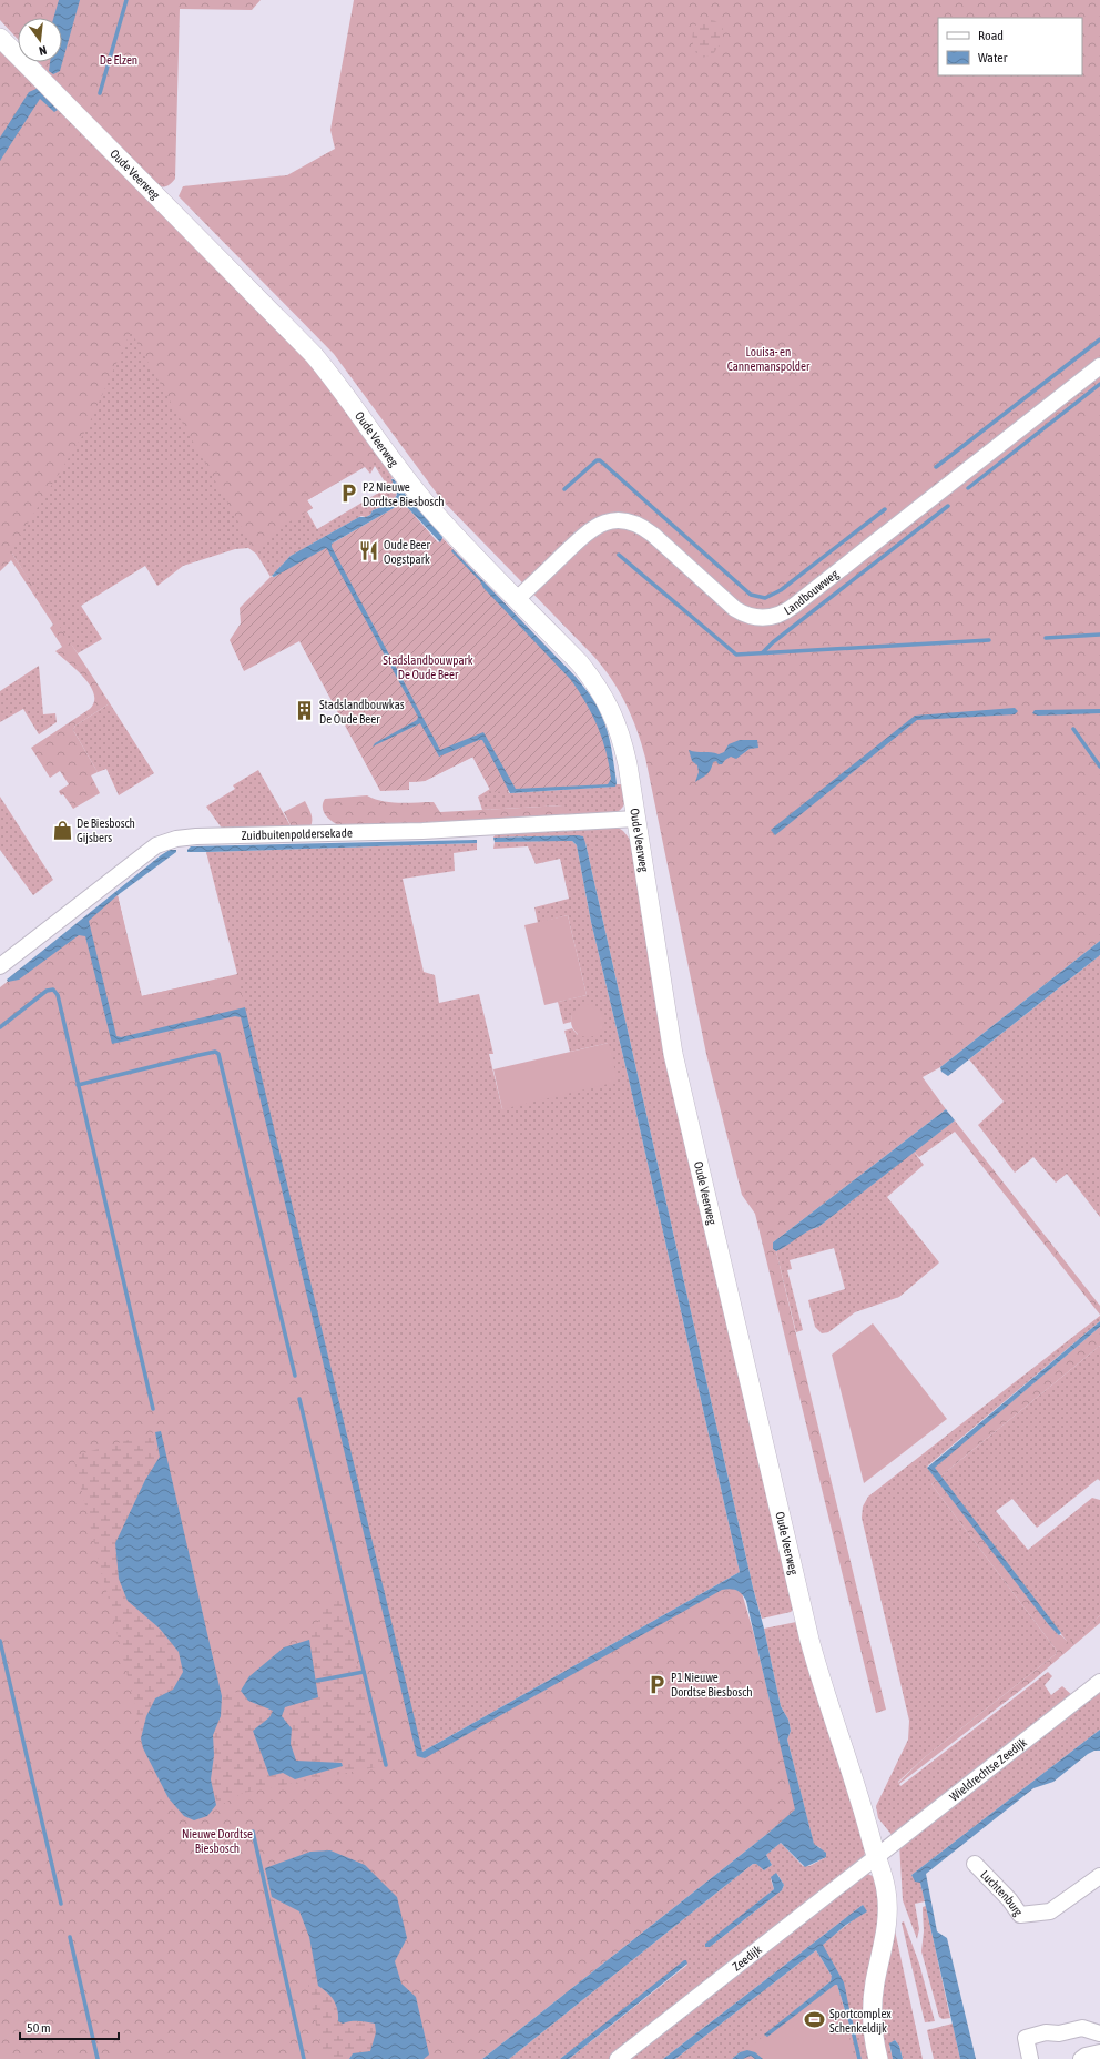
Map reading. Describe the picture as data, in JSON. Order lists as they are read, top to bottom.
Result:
{
  "streets": {
    "street": [
      "Oude Veerweg",
      "Landbouwweg",
      "Zuidbuitenpoldersekade",
      "Wieldrechtse Zeedijk",
      "Luchtenburg",
      "Zeedijk"
    ]
  },
  "crossings": [
    ["Oude Veerweg", "Landbouwweg"],
    ["Oude Veerweg", "Zuidbuitenpoldersekade"],
    ["Oude Veerweg", "Wieldrechtse Zeedijk"],
    ["Oude Veerweg", "Zeedijk"],
    ["Wieldrechtse Zeedijk", "Zeedijk"]
  ],
  "parks": [
    "De Elzen",
    "Louisa- en Cannemanspolder",
    "Stadslandbouwpark De Oude Beer",
    "Nieuwe Dordtse Biesbosch"
  ],
  "places": {
    "parking": ["P2 Nieuwe Dordtse Biesbosch", "P1 Nieuwe Dordtse Biesbosch"],
    "restaurant": ["Oude Beer Oogstpark"],
    "building": ["Stadslandbouwkas De Oude Beer"],
    "shop": ["De Biesbosch Gijsbers"],
    "sports": ["Sportcomplex Schenkeldijk"]
  },
  "legend": ["Road", "Water"],
  "scale_bar": "50 m",
  "north": "bottom"
}
